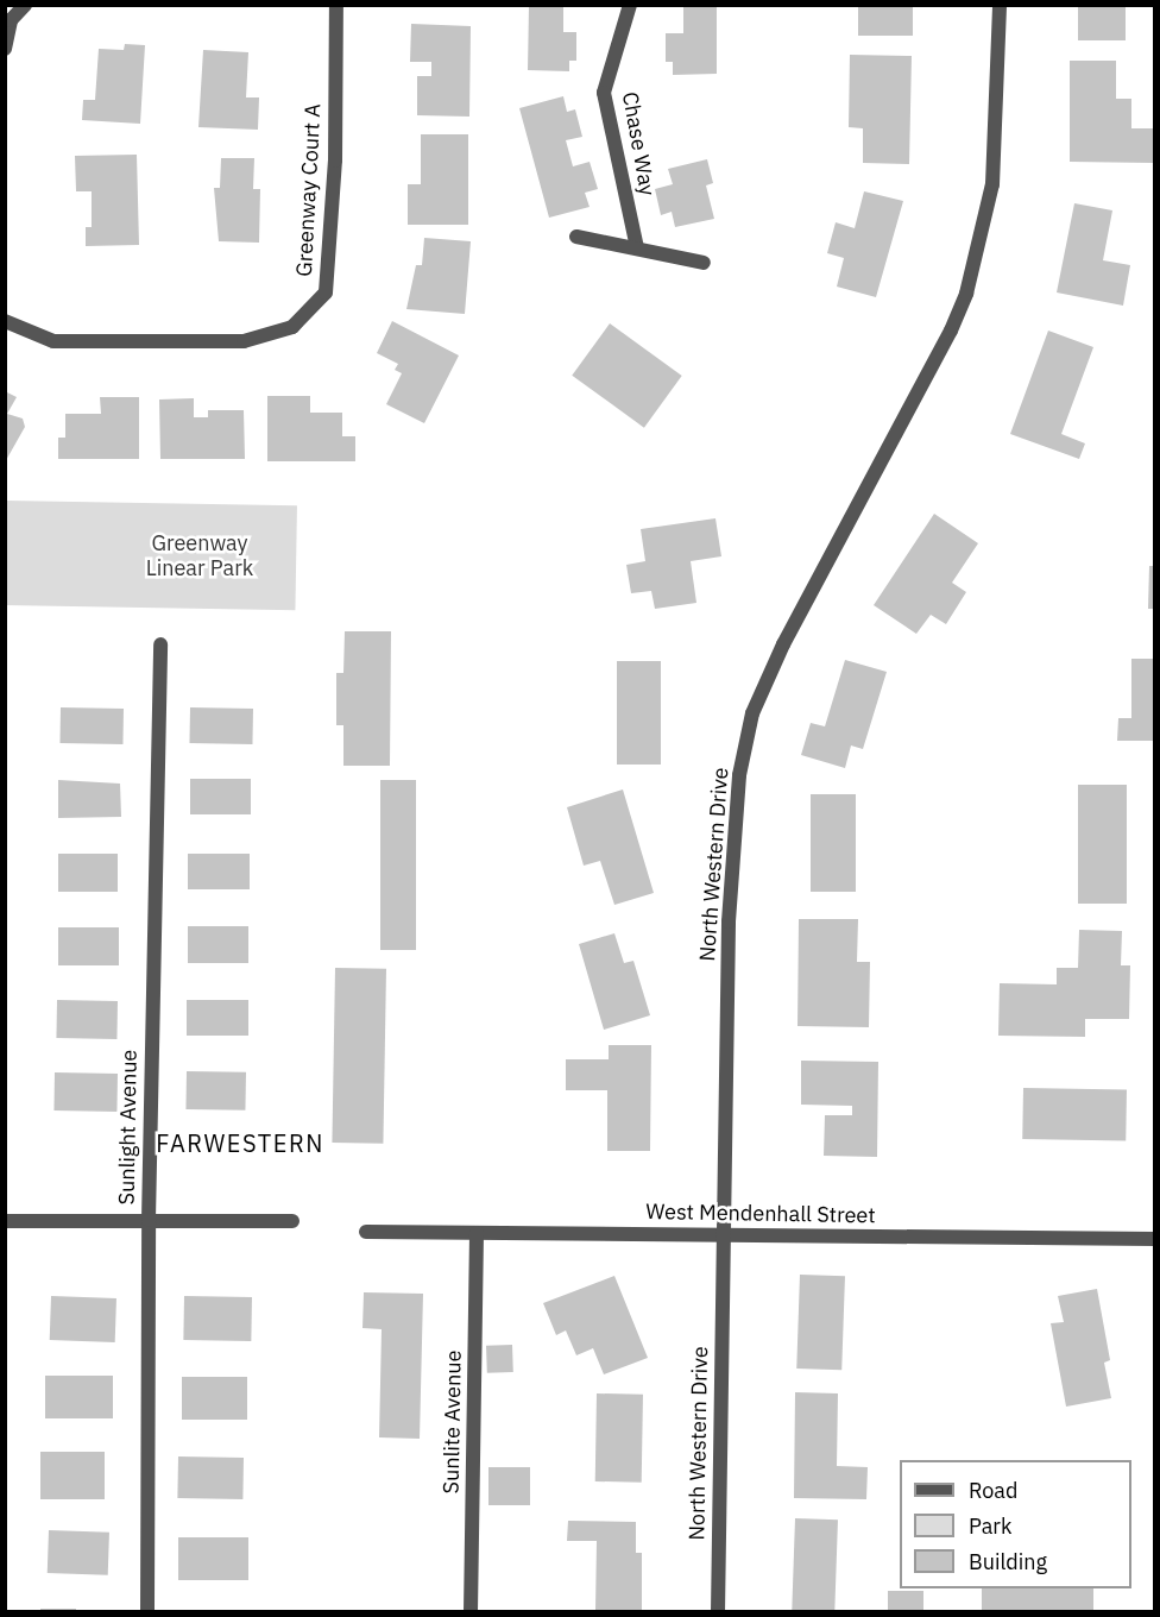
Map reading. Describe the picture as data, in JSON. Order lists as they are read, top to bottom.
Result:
{
  "streets": {
    "street": [
      "Chase Way",
      "Greenway Court A",
      "North Western Drive",
      "Sunlight Avenue",
      "West Mendenhall Street",
      "Sunlite Avenue"
    ]
  },
  "crossings": [
    ["North Western Drive", "West Mendenhall Street"],
    ["West Mendenhall Street", "Sunlite Avenue"]
  ],
  "districts": ["FARWESTERN"],
  "parks": ["Greenway Linear Park"],
  "legend": ["Road", "Park", "Building"]
}
